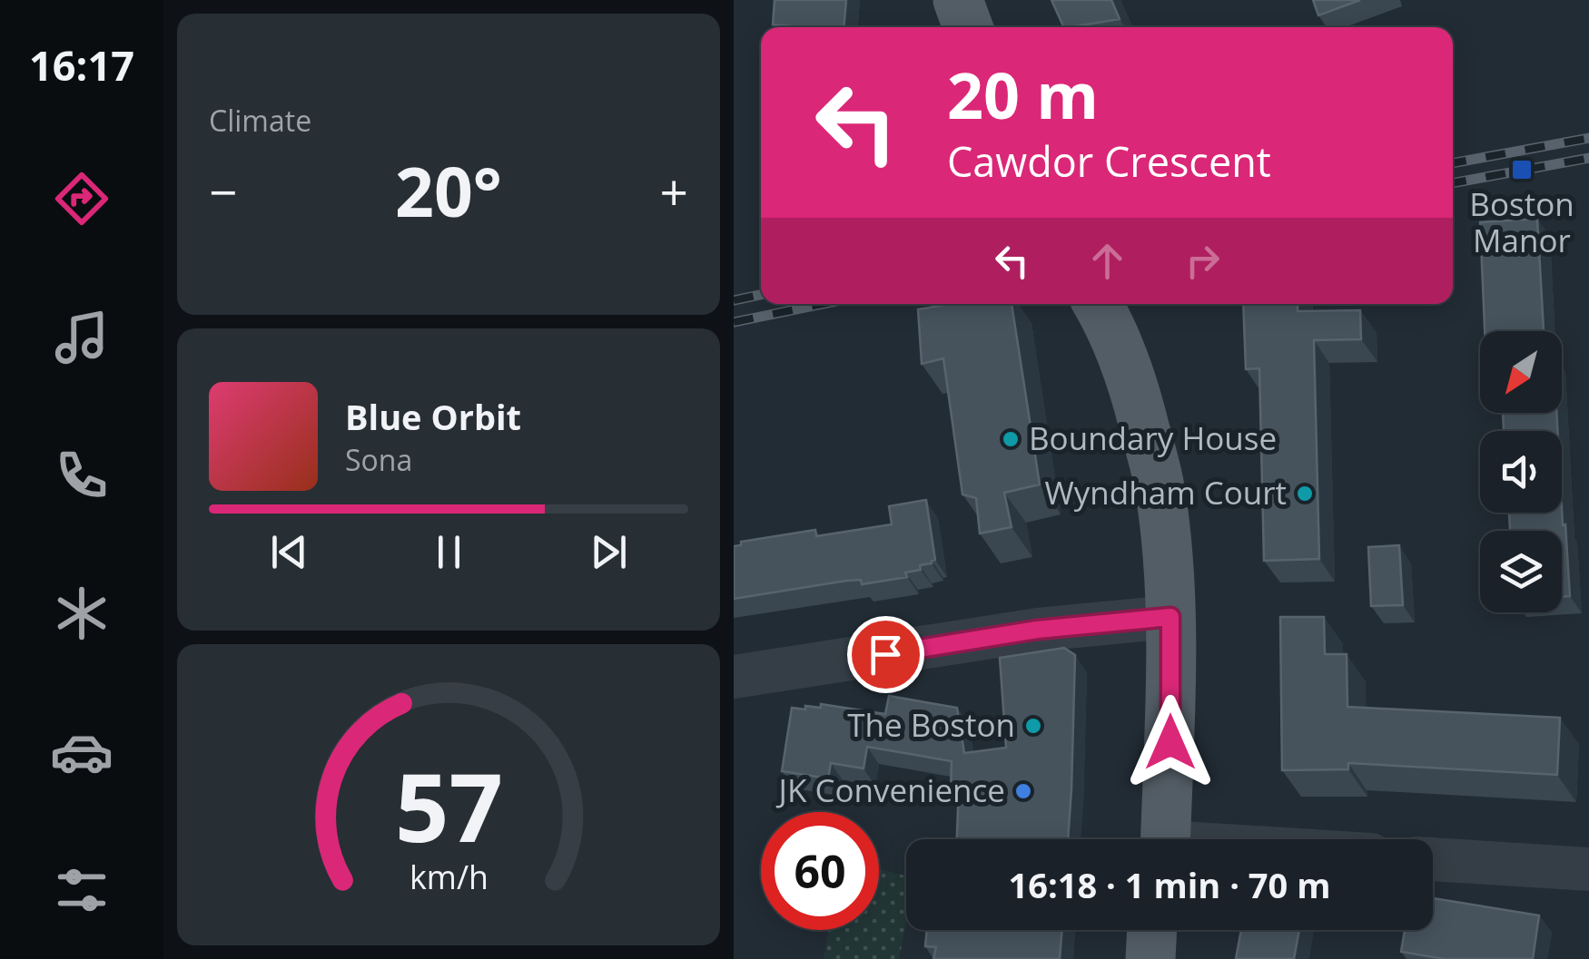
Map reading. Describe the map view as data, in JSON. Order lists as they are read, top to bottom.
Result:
{
  "places": {
    "transit": ["Boston Manor"],
    "other": [
      "Boundary House",
      "Wyndham Court",
      "The Boston",
      "JK Convenience"
    ]
  },
  "north": "bottom left",
  "page": {
    "tabs": "16:17",
    "tile": "Climate",
    "turn": ["20 m", "Cawdor Crescent"],
    "heat": ["−", "20°", "+"],
    "song": ["Blue Orbit", "Sona"],
    "limit": "60",
    "trip": "16:18 · 1 min · 70 m",
    "gauge": ["57", "km/h"]
  }
}
